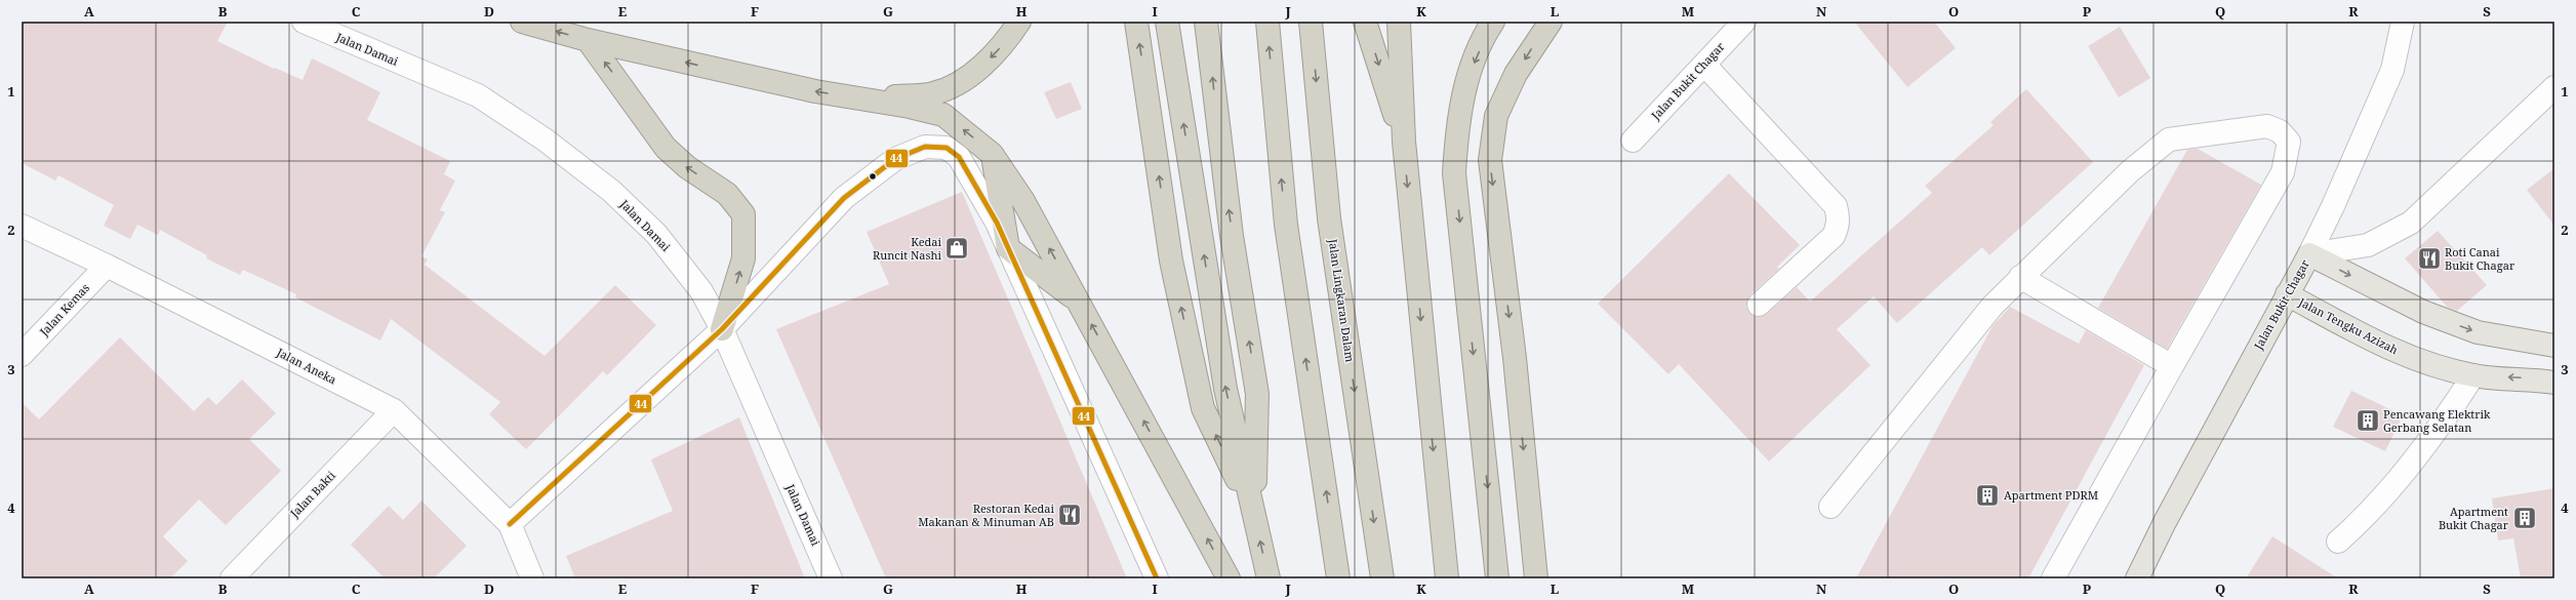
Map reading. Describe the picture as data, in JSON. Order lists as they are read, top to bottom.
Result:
{
  "streets": {
    "highway": ["Jalan Lingkaran Dalam"],
    "main road": ["Jalan Bukit Chagar", "Jalan Tengku Azizah"],
    "street": [
      "Jalan Damai",
      "Jalan Kemas",
      "Jalan Aneka",
      "Jalan Bakti"
    ]
  },
  "crossings": [
    ["Jalan Bukit Chagar", "Jalan Tengku Azizah"],
    ["Jalan Kemas", "Jalan Aneka"],
    ["Jalan Aneka", "Jalan Bakti"]
  ],
  "places": {
    "shop": ["Kedai Runcit Nashi"],
    "restaurant": ["Roti Canai Bukit Chagar", "Restoran Kedai Makanan & Minuman AB"],
    "building": ["Pencawang Elektrik Gerbang Selatan", "Apartment PDRM", "Apartment Bukit Chagar"]
  },
  "lines": ["transit line 44"],
  "grid": {
    "columns": [
      "A",
      "B",
      "C",
      "D",
      "E",
      "F",
      "G",
      "H",
      "I",
      "J",
      "K",
      "L",
      "M",
      "N",
      "O",
      "P",
      "Q",
      "R",
      "S"
    ],
    "rows": [
      "1",
      "2",
      "3",
      "4"
    ]
  }
}
